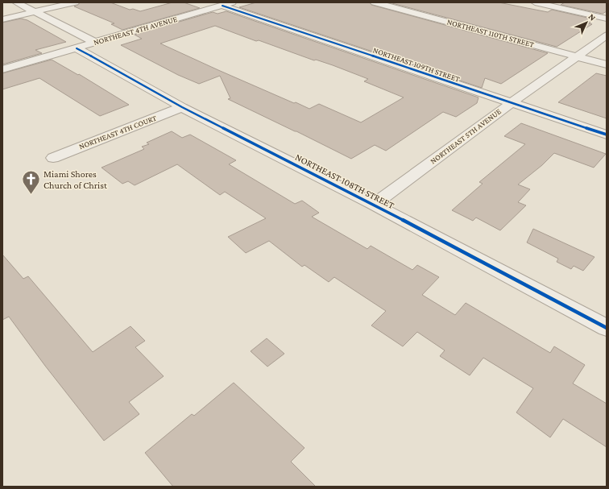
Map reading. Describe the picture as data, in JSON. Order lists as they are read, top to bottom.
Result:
{
  "streets": {
    "street": [
      "NORTHEAST 4TH AVENUE",
      "NORTHEAST 110TH STREET",
      "NORTHEAST 109TH STREET",
      "NORTHEAST 4TH COURT",
      "NORTHEAST 5TH AVENUE",
      "NORTHEAST 108TH STREET"
    ]
  },
  "crossings": [
    ["NORTHEAST 4TH AVENUE", "NORTHEAST 109TH STREET"],
    ["NORTHEAST 4TH AVENUE", "NORTHEAST 108TH STREET"],
    ["NORTHEAST 110TH STREET", "NORTHEAST 5TH AVENUE"],
    ["NORTHEAST 109TH STREET", "NORTHEAST 5TH AVENUE"],
    ["NORTHEAST 4TH COURT", "NORTHEAST 108TH STREET"],
    ["NORTHEAST 5TH AVENUE", "NORTHEAST 108TH STREET"]
  ],
  "places": {
    "church": ["Miami Shores Church of Christ"]
  },
  "north": "top right"
}
